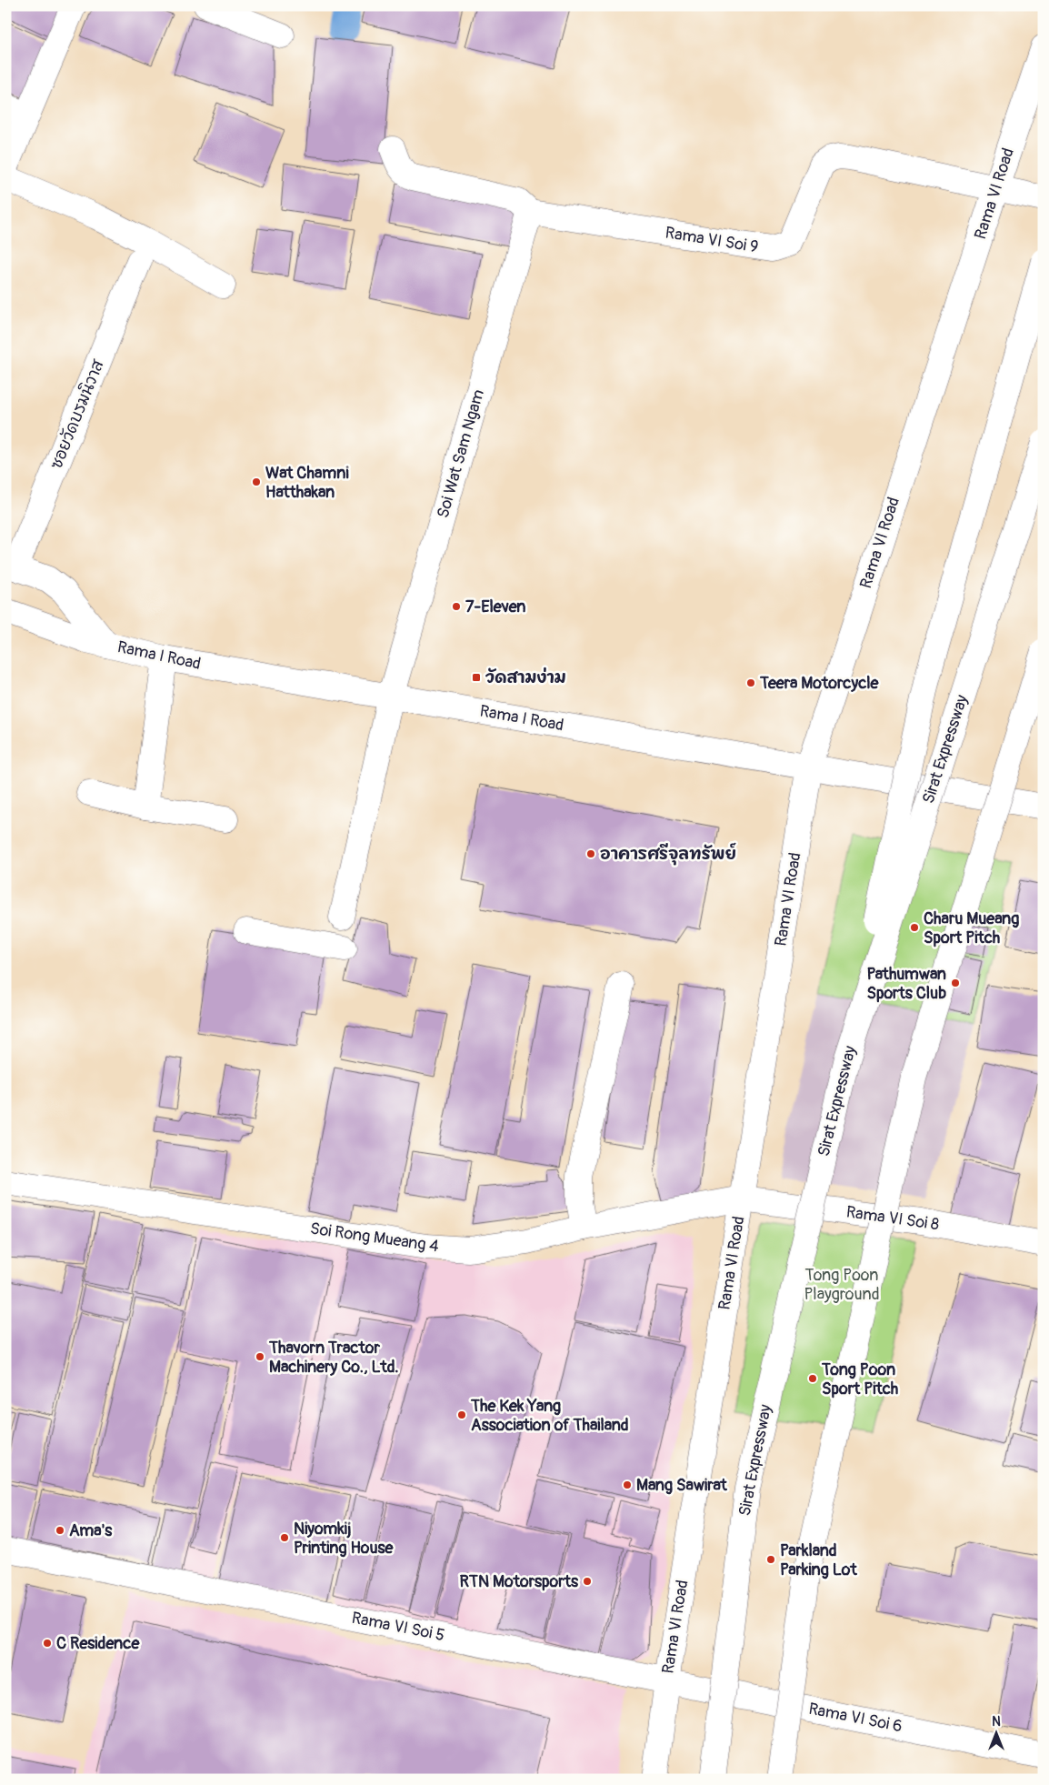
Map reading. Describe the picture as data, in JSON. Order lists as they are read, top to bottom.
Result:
{
  "streets": {
    "main road": [
      "Rama VI Road",
      "Rama VI Soi 9",
      "ซอยวัดบรมนิวาส",
      "Soi Wat Sam Ngam",
      "Rama I Road",
      "Sirat Expressway",
      "Rama VI Soi 8",
      "Soi Rong Mueang 4",
      "Rama VI Soi 5",
      "Rama VI Soi 6"
    ]
  },
  "crossings": [
    ["Rama VI Road", "Rama VI Soi 9"],
    ["Rama VI Road", "Rama I Road"],
    ["Rama VI Road", "Rama VI Soi 8"],
    ["Rama VI Road", "Soi Rong Mueang 4"],
    ["Rama VI Road", "Rama VI Soi 5"],
    ["Rama VI Road", "Rama VI Soi 6"],
    ["Rama VI Soi 9", "Soi Wat Sam Ngam"],
    ["ซอยวัดบรมนิวาส", "Rama I Road"],
    ["Soi Wat Sam Ngam", "Rama I Road"],
    ["Rama VI Soi 8", "Soi Rong Mueang 4"],
    ["Rama VI Soi 5", "Rama VI Soi 6"]
  ],
  "parks": ["Tong Poon Playground"],
  "places": {
    "other": [
      "Wat Chamni Hatthakan",
      "7-Eleven",
      "Teera Motorcycle",
      "อาคารศรีจุลทรัพย์",
      "Charu Mueang Sport Pitch",
      "Pathumwan Sports Club",
      "Thavorn Tractor Machinery Co., Ltd.",
      "Tong Poon Sport Pitch",
      "The Kek Yang Association of Thailand",
      "Mang Sawirat",
      "Ama's",
      "Niyomkij Printing House",
      "Parkland Parking Lot",
      "RTN Motorsports",
      "C Residence"
    ],
    "transit": ["วัดสามง่าม"]
  },
  "north": "top"
}
